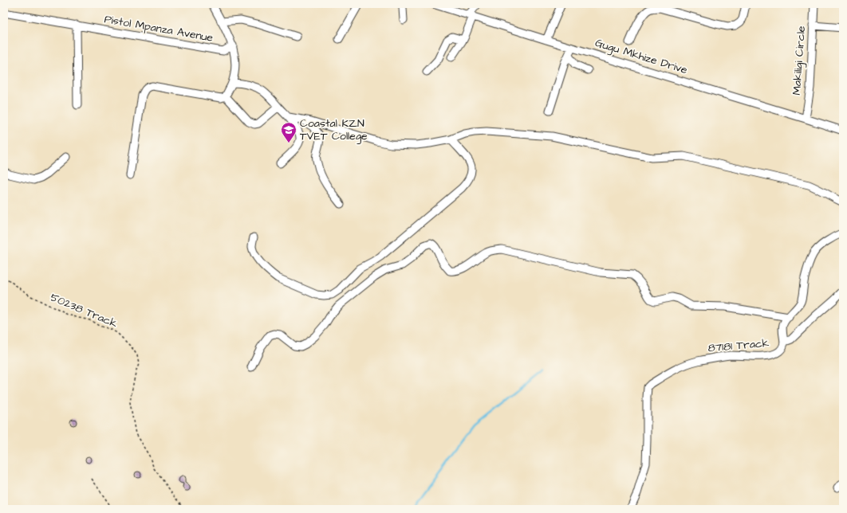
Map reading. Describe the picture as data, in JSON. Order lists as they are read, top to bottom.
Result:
{
  "streets": {
    "street": [
      "Pistol Mpanza Avenue",
      "Gugu Mkhize Drive",
      "Makiligi Circle",
      "87181 Track"
    ],
    "path": ["50238 Track"]
  },
  "crossings": [
    ["Gugu Mkhize Drive", "Makiligi Circle"]
  ],
  "places": {
    "school or university": ["Coastal KZN TVET College"]
  }
}
